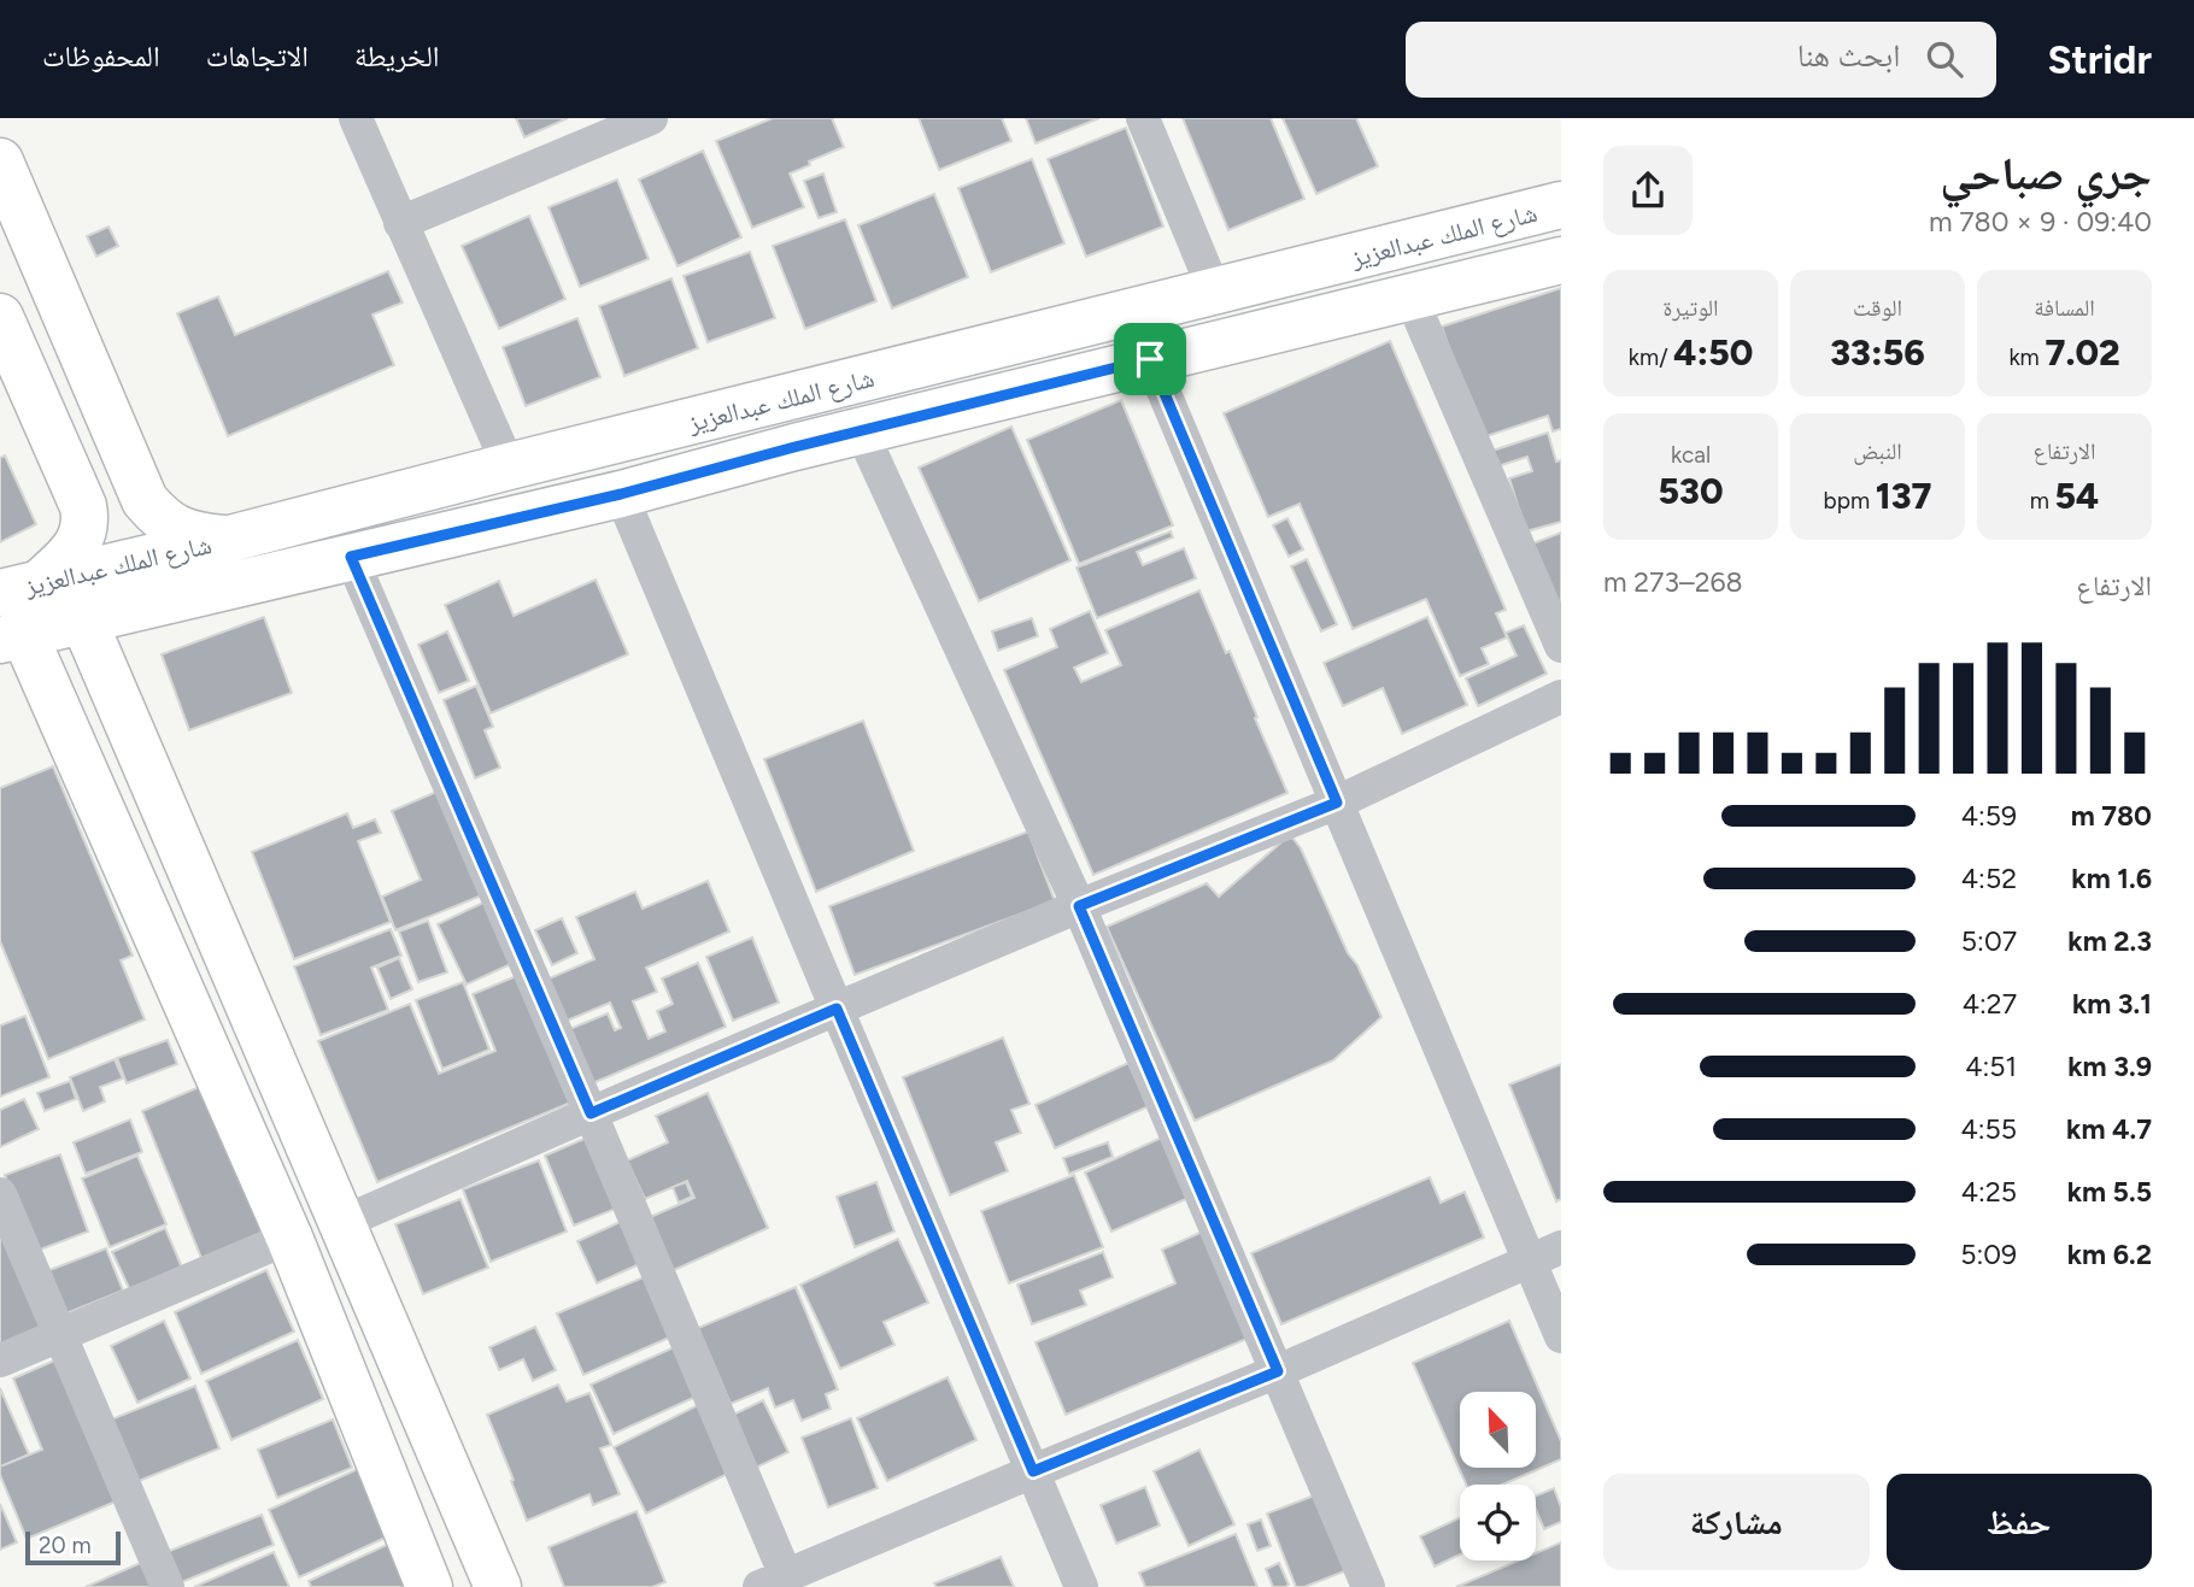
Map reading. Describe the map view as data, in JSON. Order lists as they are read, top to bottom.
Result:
{
  "streets": {
    "street": ["شارع الملك عبدالعزيز"]
  },
  "scale_bar": "20 m",
  "north": "top left",
  "page": {
    "header": "Stridr",
    "search": "ابحث هنا",
    "nav": ["الخريطة", "الاتجاهات", "المحفوظات"],
    "heading": ["جري صباحي", "09:40 · 9 × 780 m"],
    "stats": [
      ["المسافة", "7.02 km"],
      ["الوقت", "33:56"],
      ["الوتيرة", "4:50 /km"],
      ["الارتفاع", "54 m"],
      ["النبض", "137 bpm"],
      ["kcal", "530"]
    ],
    "chart": ["الارتفاع", "268–273 m"],
    "list": [
      {
        "name": "780 m",
        "note": "4:59"
      },
      {
        "name": "1.6 km",
        "note": "4:52"
      },
      {
        "name": "2.3 km",
        "note": "5:07"
      },
      {
        "name": "3.1 km",
        "note": "4:27"
      },
      {
        "name": "3.9 km",
        "note": "4:51"
      },
      {
        "name": "4.7 km",
        "note": "4:55"
      },
      {
        "name": "5.5 km",
        "note": "4:25"
      },
      {
        "name": "6.2 km",
        "note": "5:09"
      }
    ],
    "buttons": ["حفظ", "مشاركة"],
    "scale": "20 m"
  }
}
